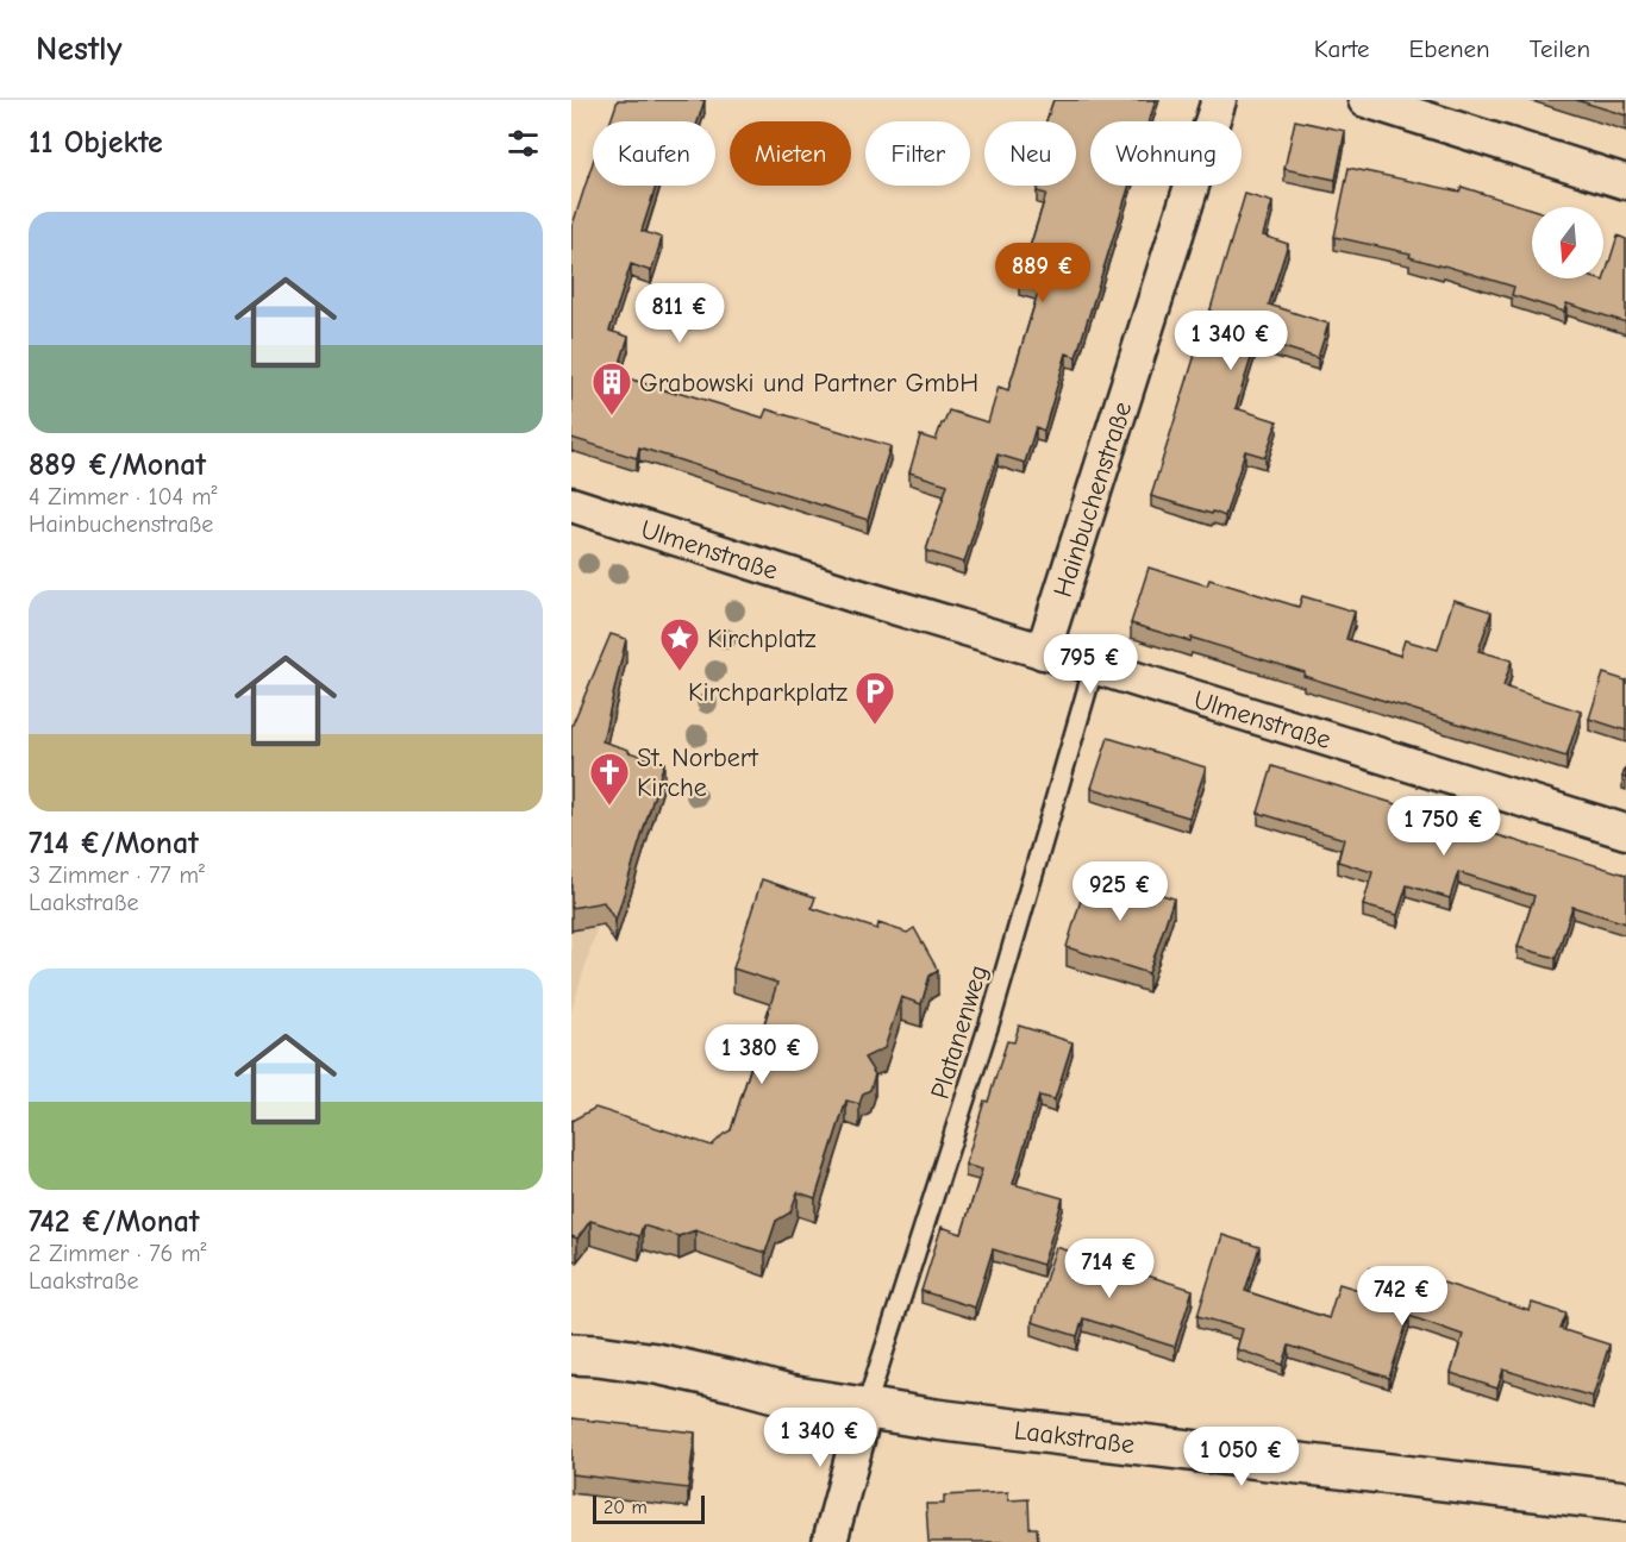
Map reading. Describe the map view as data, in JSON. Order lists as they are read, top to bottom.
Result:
{
  "streets": {
    "street": ["Hainbuchenstraße", "Ulmenstraße", "Laakstraße"],
    "lane": ["Platanenweg"]
  },
  "crossings": [
    ["Hainbuchenstraße", "Ulmenstraße"],
    ["Ulmenstraße", "Platanenweg"],
    ["Platanenweg", "Laakstraße"]
  ],
  "places": {
    "building": ["Grabowski und Partner GmbH"],
    "place": ["Kirchplatz"],
    "parking": ["Kirchparkplatz"],
    "church": ["St. Norbert Kirche"]
  },
  "scale_bar": "20 m",
  "north": "bottom",
  "page": {
    "header": "Nestly",
    "nav": ["Karte", "Ebenen", "Teilen"],
    "heading": "11 Objekte",
    "chip": [
      "Kaufen",
      "Mieten",
      "Filter",
      "Neu",
      "Wohnung"
    ],
    "list": [
      {
        "name": "889 €/Monat",
        "note": "4 Zimmer · 104 m² · Hainbuchenstraße"
      },
      {
        "name": "714 €/Monat",
        "note": "3 Zimmer · 77 m² · Laakstraße"
      },
      {
        "name": "742 €/Monat",
        "note": "2 Zimmer · 76 m² · Laakstraße"
      }
    ],
    "price": [
      "889 €",
      "811 €",
      "1 340 €",
      "795 €",
      "1 750 €",
      "925 €",
      "1 380 €",
      "714 €",
      "742 €",
      "1 340 €",
      "1 050 €"
    ],
    "scale": "20 m"
  }
}
